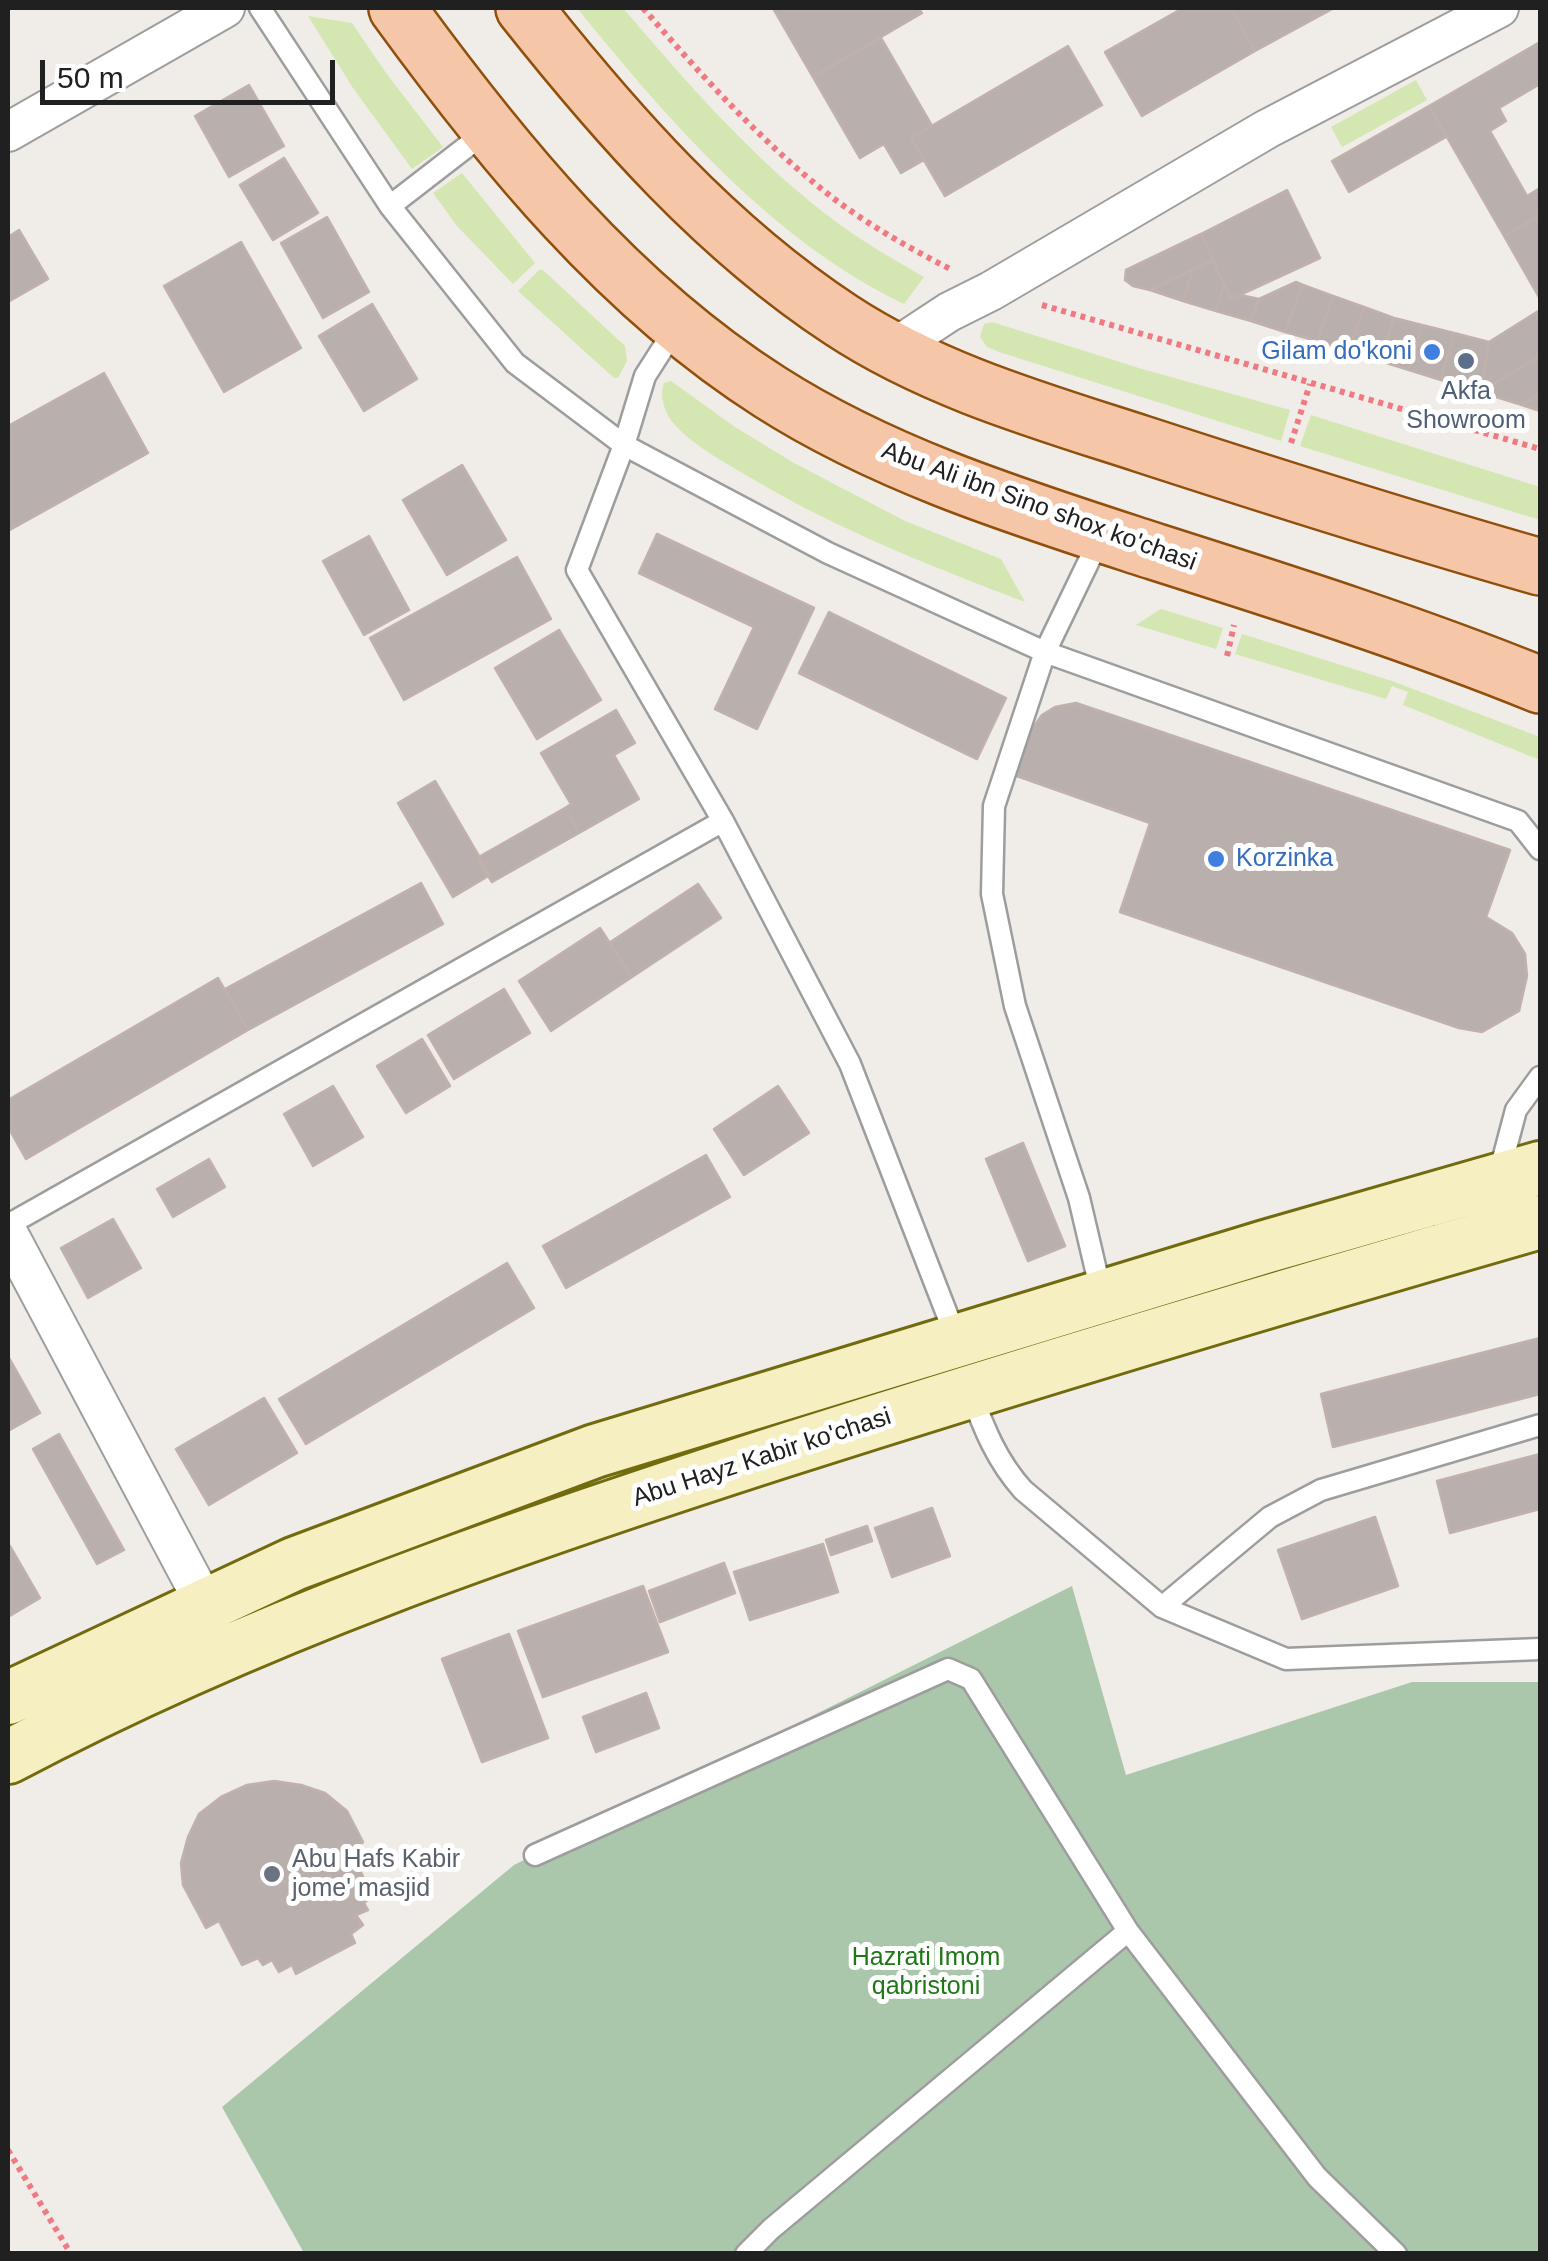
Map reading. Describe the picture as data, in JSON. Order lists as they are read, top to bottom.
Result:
{
  "streets": {
    "main road": ["Abu Ali ibn Sino shox ko'chasi", "Abu Hayz Kabir ko'chasi"]
  },
  "parks": ["Hazrati Imom qabristoni"],
  "places": [
    "Gilam do'koni",
    "Akfa Showroom",
    "Korzinka",
    "Abu Hafs Kabir jome' masjid"
  ],
  "scale_bar": "50 m"
}
